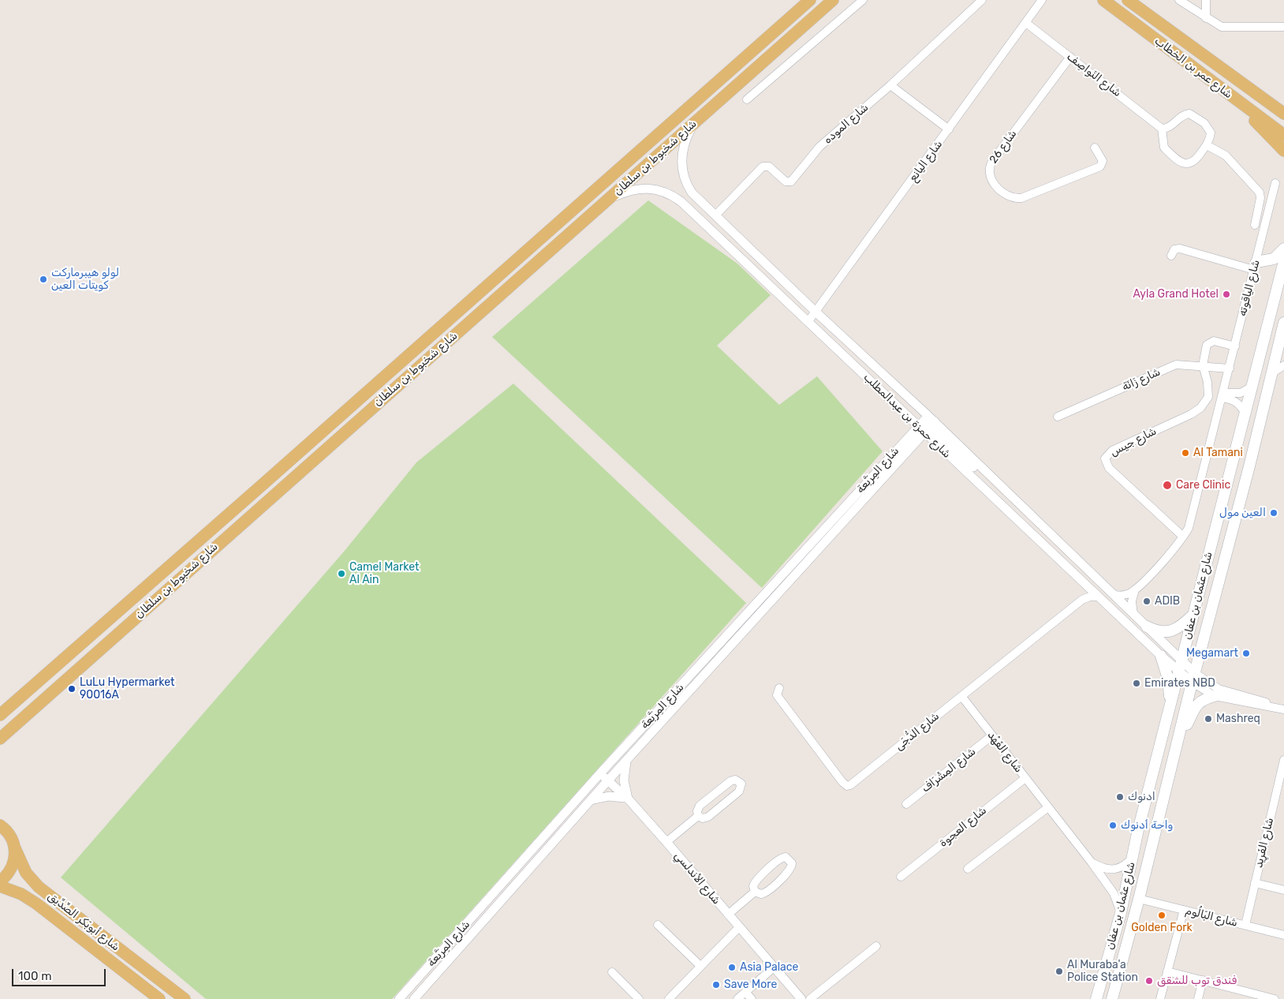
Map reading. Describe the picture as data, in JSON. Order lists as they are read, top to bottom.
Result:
{
  "streets": {
    "main road": [
      "شارع عمر بن الخطاب",
      "شارع شخبوط بن سلطان",
      "شارع عثمان بن عفان",
      "شارع أبوبَكر الصِّدِّيق"
    ],
    "street": [
      "شارع النَواصِف",
      "شارع الموده",
      "شارع 26",
      "شارع اليانع",
      "شارع الياقوته",
      "شارع زَانَة",
      "شارع حمزة بن عبدالمطلب",
      "شارع جيس",
      "شارع المِرَبَّعة",
      "شارع الدُّجَى",
      "شارع الفَهْد",
      "شارع المِشْرَاف",
      "شارع العجوة",
      "شارع الفَرِيد",
      "شارع الأندلسي",
      "شارع البَالُوم"
    ]
  },
  "crossings": [
    ["شارع النَواصِف", "شارع 26"],
    ["شارع النَواصِف", "شارع اليانع"],
    ["شارع الموده", "شارع حمزة بن عبدالمطلب"],
    ["شارع شخبوط بن سلطان", "شارع حمزة بن عبدالمطلب"],
    ["شارع اليانع", "شارع حمزة بن عبدالمطلب"],
    ["شارع الياقوته", "شارع زَانَة"],
    ["شارع الياقوته", "شارع جيس"],
    ["شارع زَانَة", "شارع جيس"],
    ["شارع حمزة بن عبدالمطلب", "شارع المِرَبَّعة"],
    ["شارع حمزة بن عبدالمطلب", "شارع عثمان بن عفان"],
    ["شارع حمزة بن عبدالمطلب", "شارع الدُّجَى"],
    ["شارع المِرَبَّعة", "شارع الأندلسي"],
    ["شارع عثمان بن عفان", "شارع الفَهْد"],
    ["شارع عثمان بن عفان", "شارع البَالُوم"],
    ["شارع الدُّجَى", "شارع الفَهْد"],
    ["شارع الفَهْد", "شارع المِشْرَاف"],
    ["شارع الفَهْد", "شارع العجوة"],
    ["شارع الفَرِيد", "شارع البَالُوم"]
  ],
  "places": [
    "لولو هيبرماركت كويتات العين",
    "Ayla Grand Hotel",
    "Al Tamani",
    "Care Clinic",
    "العين مول",
    "Camel Market Al Ain",
    "ADIB",
    "Megamart",
    "Emirates NBD",
    "LuLu Hypermarket 90016A",
    "Mashreq",
    "ادنوك",
    "واحة أدنوك",
    "Golden Fork",
    "Asia Palace",
    "Al Muraba'a Police Station",
    "فندق توب للشقق",
    "Save More"
  ],
  "scale_bar": "100 m"
}
